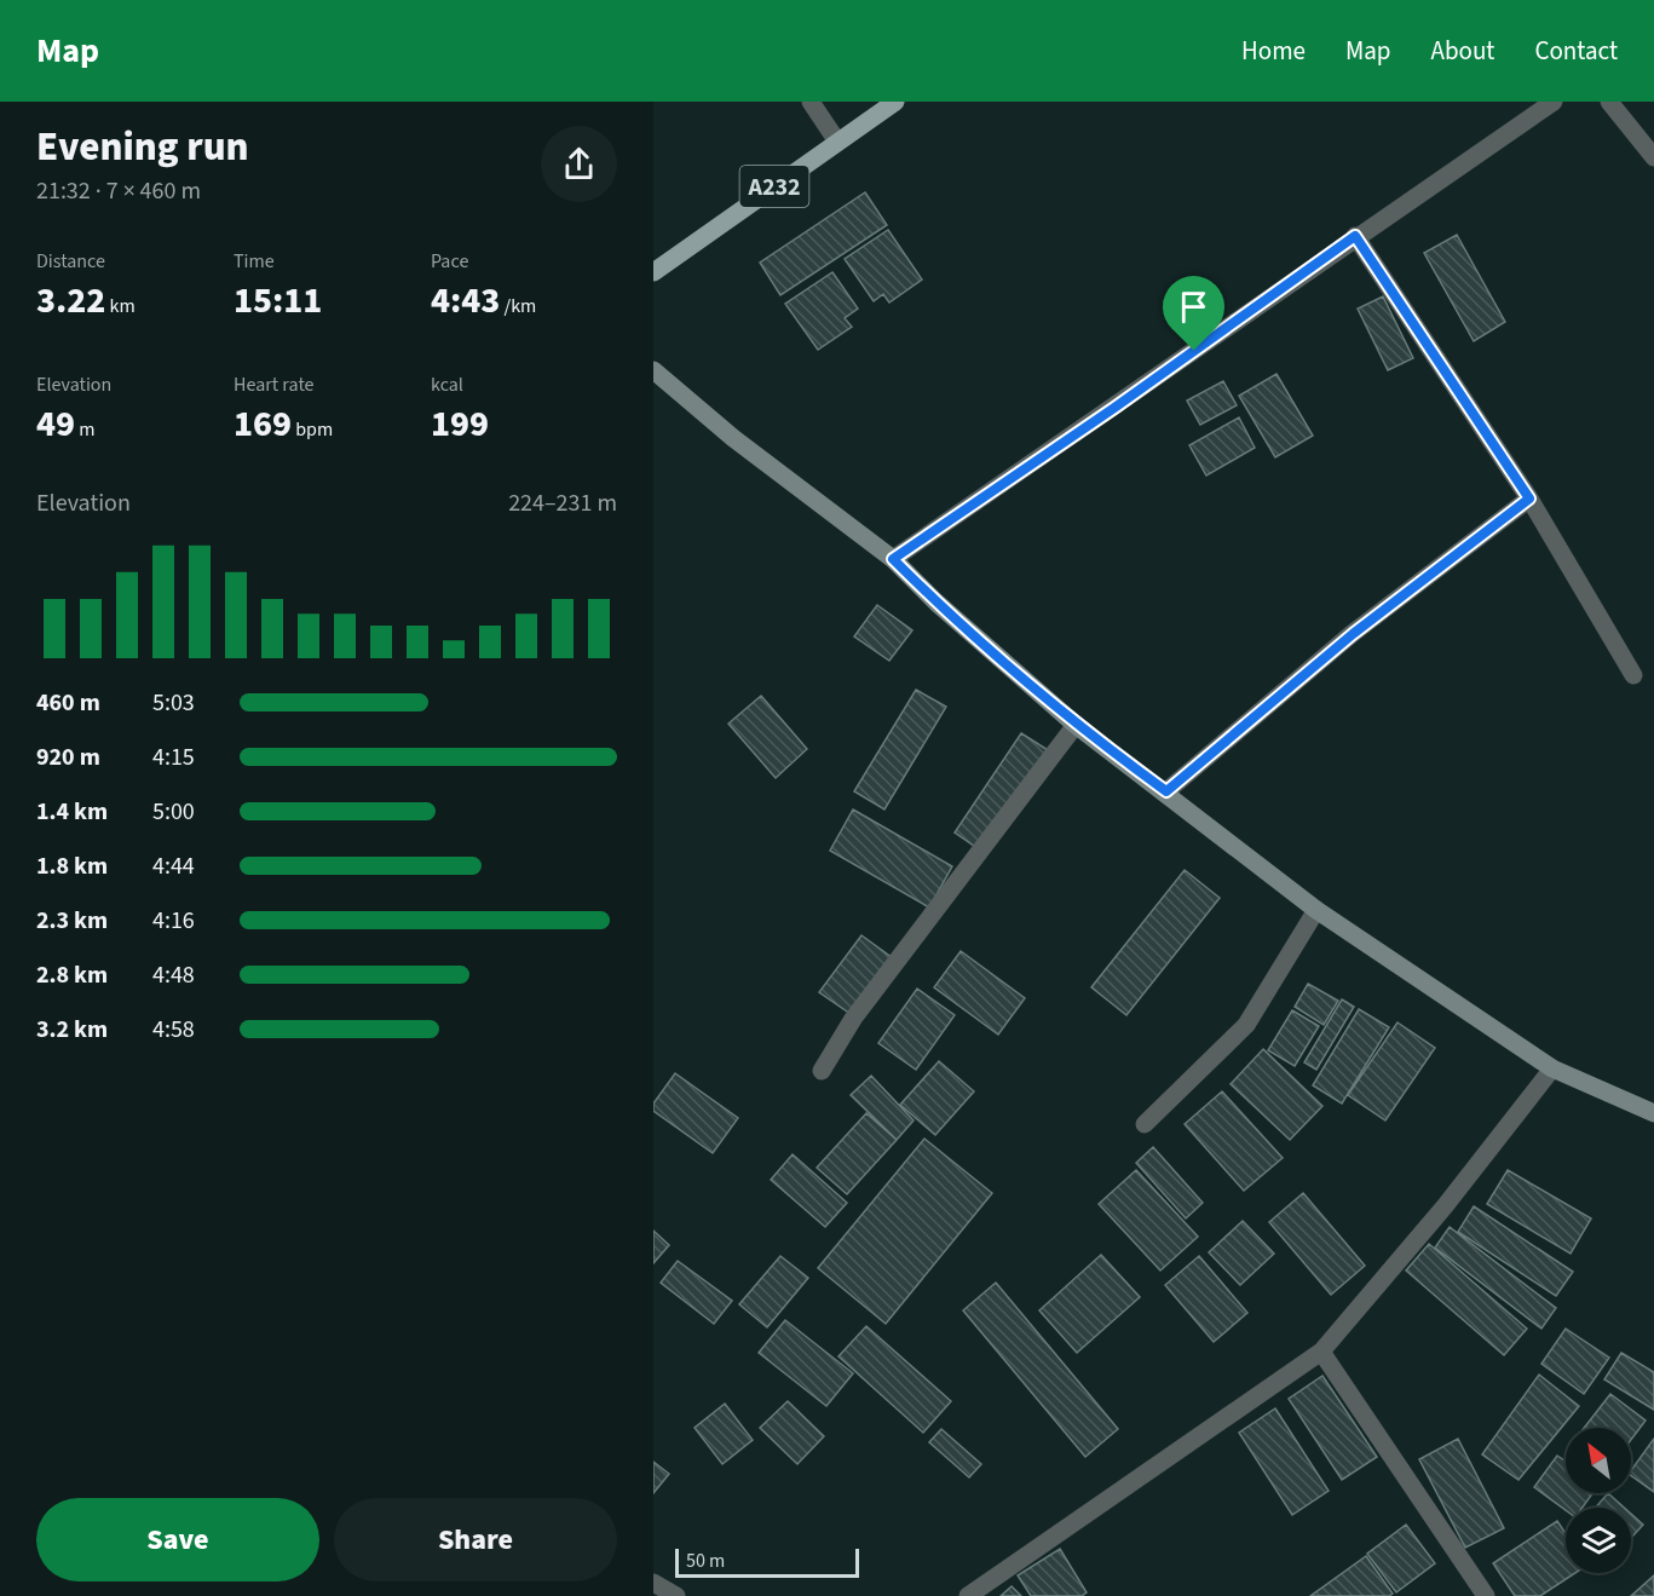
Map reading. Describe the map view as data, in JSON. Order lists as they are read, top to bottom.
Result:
{
  "streets": {
    "main road": ["A232"]
  },
  "scale_bar": "50 m",
  "north": "top left",
  "page": {
    "header": "Map",
    "nav": [
      "Home",
      "Map",
      "About",
      "Contact"
    ],
    "heading": ["Evening run", "21:32 · 7 × 460 m"],
    "stats": [
      ["Distance", "3.22 km"],
      ["Time", "15:11"],
      ["Pace", "4:43 /km"],
      ["Elevation", "49 m"],
      ["Heart rate", "169 bpm"],
      ["kcal", "199"]
    ],
    "chart": ["Elevation", "224–231 m"],
    "list": [
      {
        "name": "460 m",
        "note": "5:03"
      },
      {
        "name": "920 m",
        "note": "4:15"
      },
      {
        "name": "1.4 km",
        "note": "5:00"
      },
      {
        "name": "1.8 km",
        "note": "4:44"
      },
      {
        "name": "2.3 km",
        "note": "4:16"
      },
      {
        "name": "2.8 km",
        "note": "4:48"
      },
      {
        "name": "3.2 km",
        "note": "4:58"
      }
    ],
    "buttons": ["Save", "Share"],
    "scale": "50 m"
  }
}
